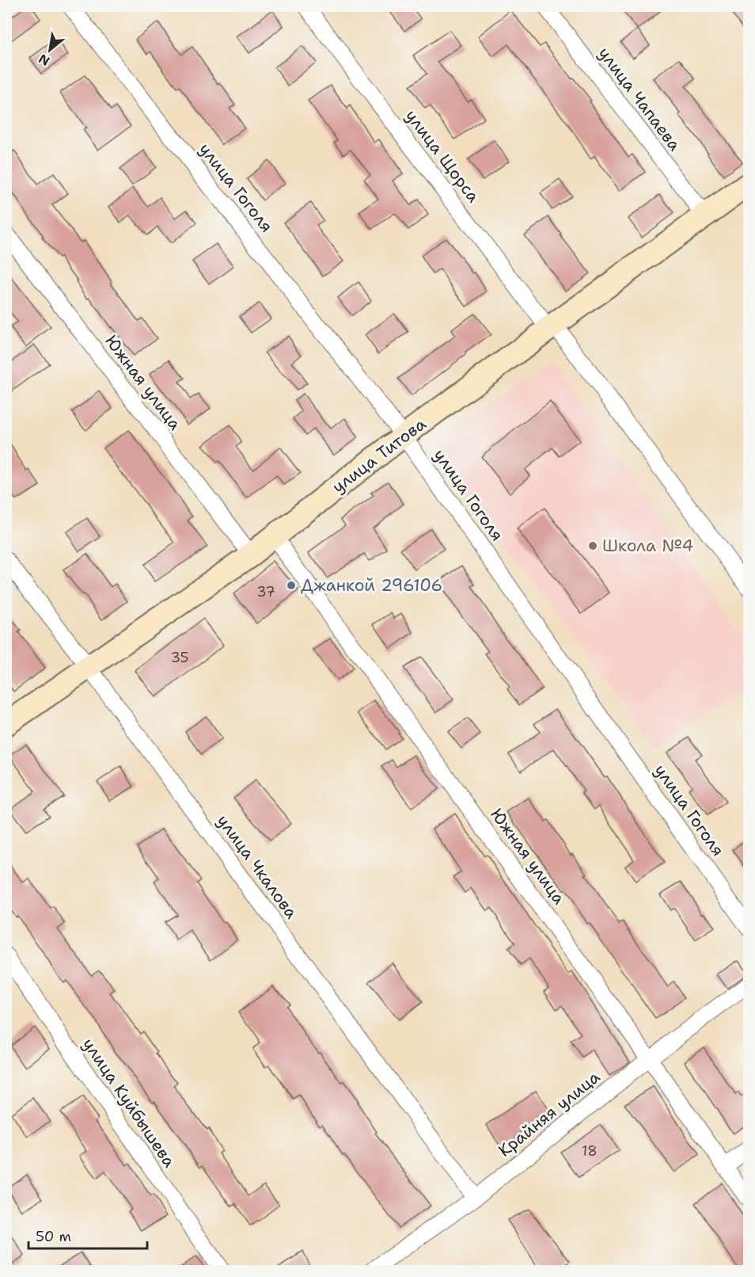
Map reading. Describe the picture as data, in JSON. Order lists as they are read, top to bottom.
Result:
{
  "streets": {
    "main road": ["улица Титова"],
    "street": [
      "улица Чапаева",
      "улица Щорса",
      "улица Гоголя",
      "Южная улица",
      "улица Чкалова",
      "улица Куйбышева",
      "Крайняя улица"
    ]
  },
  "crossings": [
    ["улица Чапаева", "улица Титова"],
    ["улица Щорса", "улица Титова"],
    ["улица Гоголя", "улица Титова"],
    ["Южная улица", "улица Титова"],
    ["Южная улица", "Крайняя улица"],
    ["улица Титова", "улица Чкалова"],
    ["улица Чкалова", "Крайняя улица"]
  ],
  "places": ["Школа №4", "Джанкой 296106"],
  "house_numbers": ["37", "35", "18"],
  "scale_bar": "50 m",
  "north": "bottom left"
}
